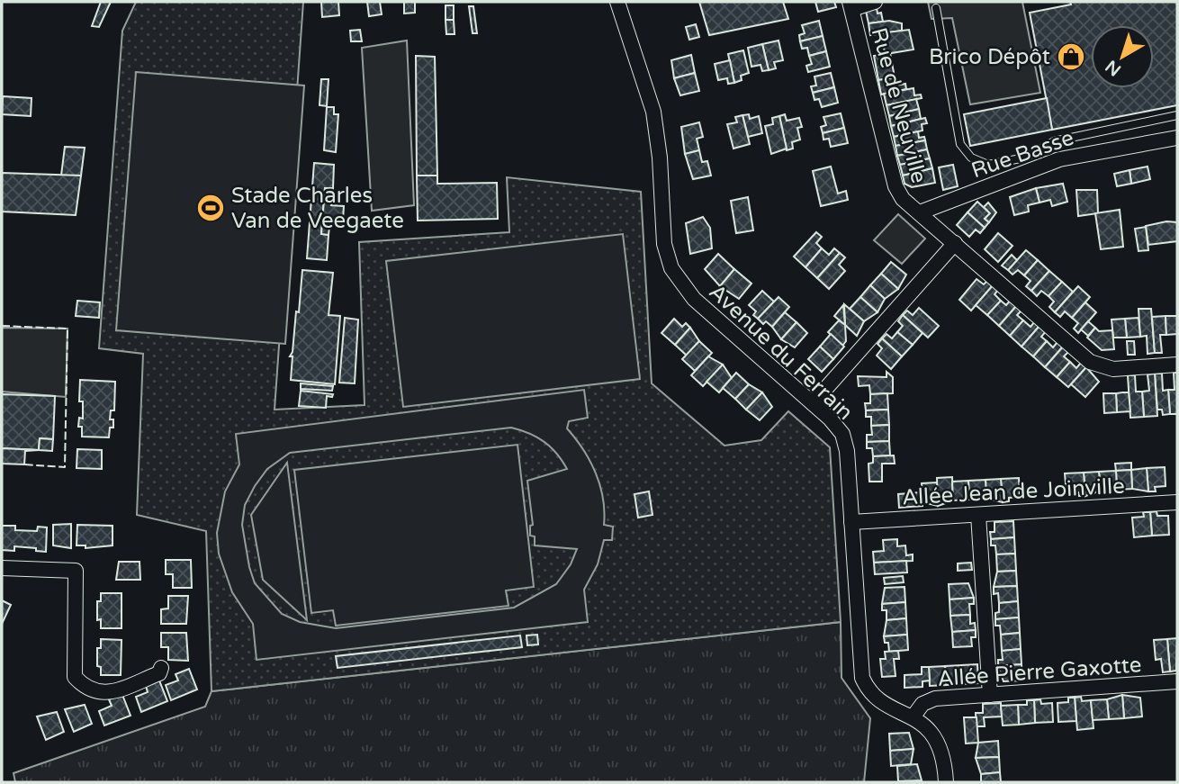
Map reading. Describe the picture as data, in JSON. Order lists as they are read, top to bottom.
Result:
{
  "streets": {
    "street": [
      "Rue de Neuville",
      "Rue Basse",
      "Avenue du Ferrain",
      "Allée Jean de Joinville",
      "Allée Pierre Gaxotte"
    ]
  },
  "crossings": [
    ["Rue de Neuville", "Rue Basse"],
    ["Avenue du Ferrain", "Allée Jean de Joinville"],
    ["Avenue du Ferrain", "Allée Pierre Gaxotte"]
  ],
  "places": {
    "shop": ["Brico Dépôt"],
    "sports": ["Stade Charles Van de Veegaete"]
  },
  "north": "bottom left"
}
